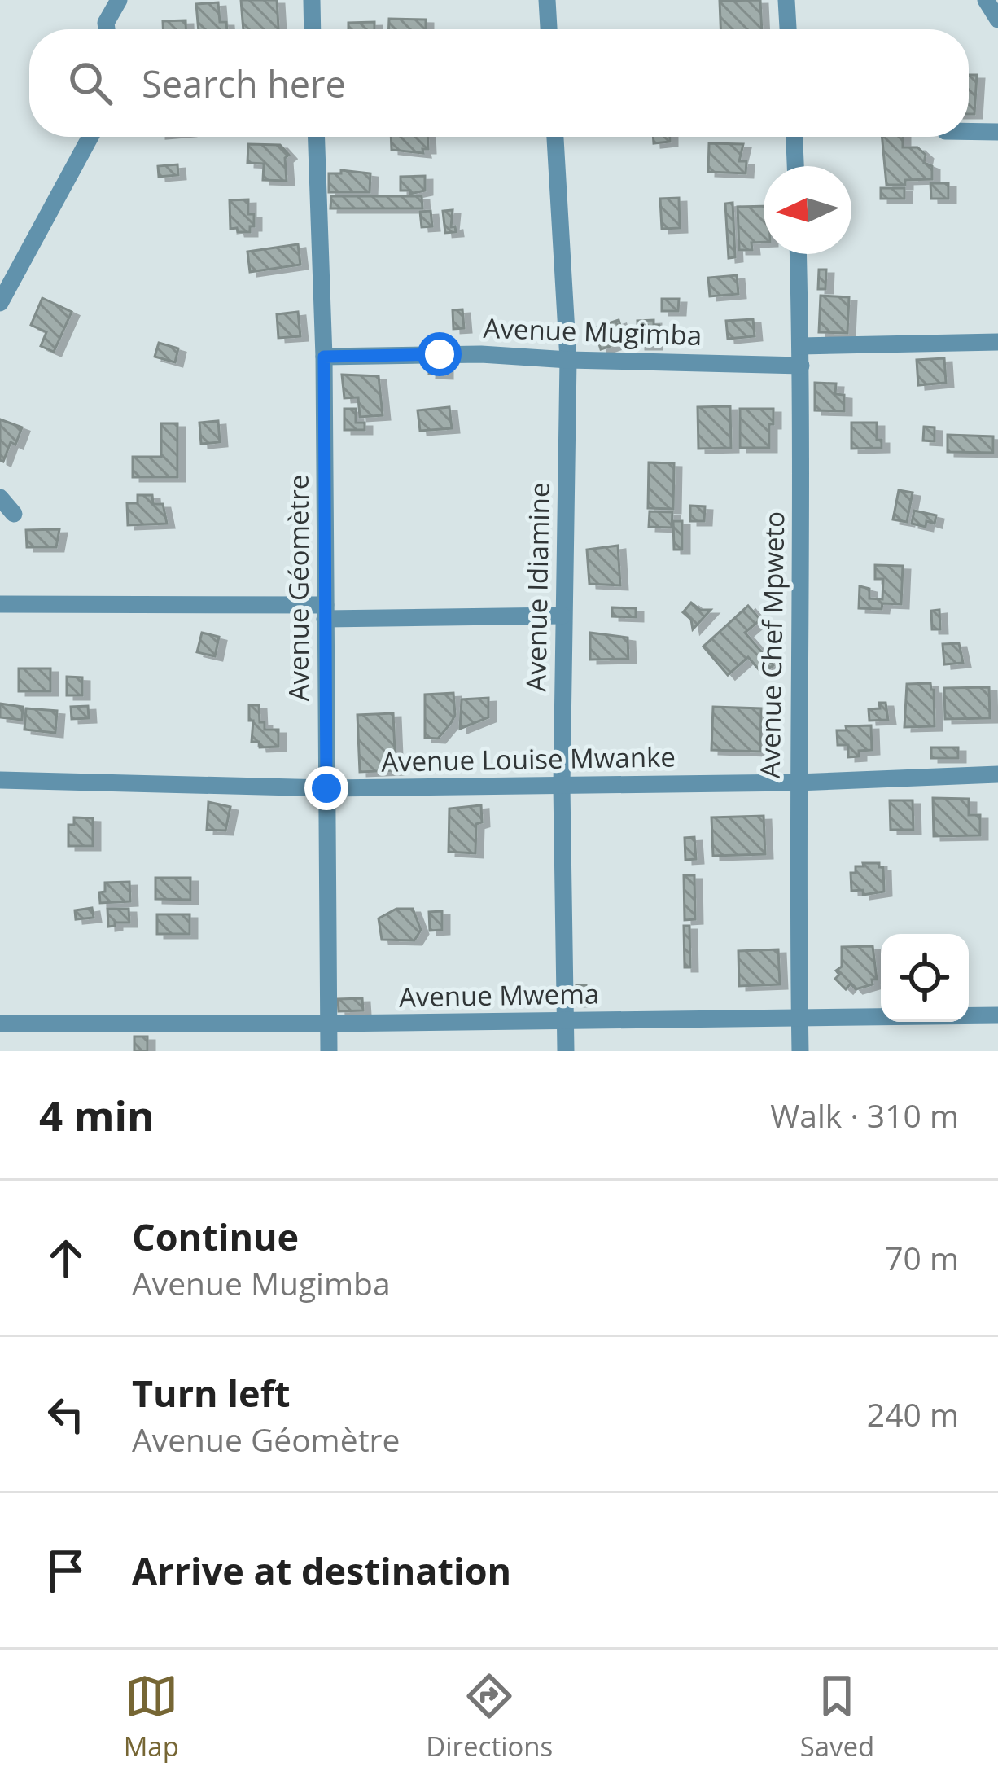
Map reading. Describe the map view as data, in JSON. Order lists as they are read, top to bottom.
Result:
{
  "streets": {
    "street": [
      "Avenue Mugimba",
      "Avenue Idiamine",
      "Avenue Géomètre",
      "Avenue Chef Mpweto",
      "Avenue Louise Mwanke",
      "Avenue Mwema"
    ]
  },
  "crossings": [
    ["Avenue Mugimba", "Avenue Idiamine"],
    ["Avenue Mugimba", "Avenue Géomètre"],
    ["Avenue Mugimba", "Avenue Chef Mpweto"],
    ["Avenue Idiamine", "Avenue Louise Mwanke"],
    ["Avenue Idiamine", "Avenue Mwema"],
    ["Avenue Géomètre", "Avenue Louise Mwanke"],
    ["Avenue Géomètre", "Avenue Mwema"],
    ["Avenue Chef Mpweto", "Avenue Louise Mwanke"],
    ["Avenue Chef Mpweto", "Avenue Mwema"]
  ],
  "north": "left",
  "page": {
    "search": "Search here",
    "heading": ["4 min", "Walk · 310 m"],
    "list": [
      ["Continue", "Avenue Mugimba", "70 m"],
      ["Turn left", "Avenue Géomètre", "240 m"],
      "Arrive at destination"
    ],
    "nav": ["Map", "Directions", "Saved"]
  }
}
